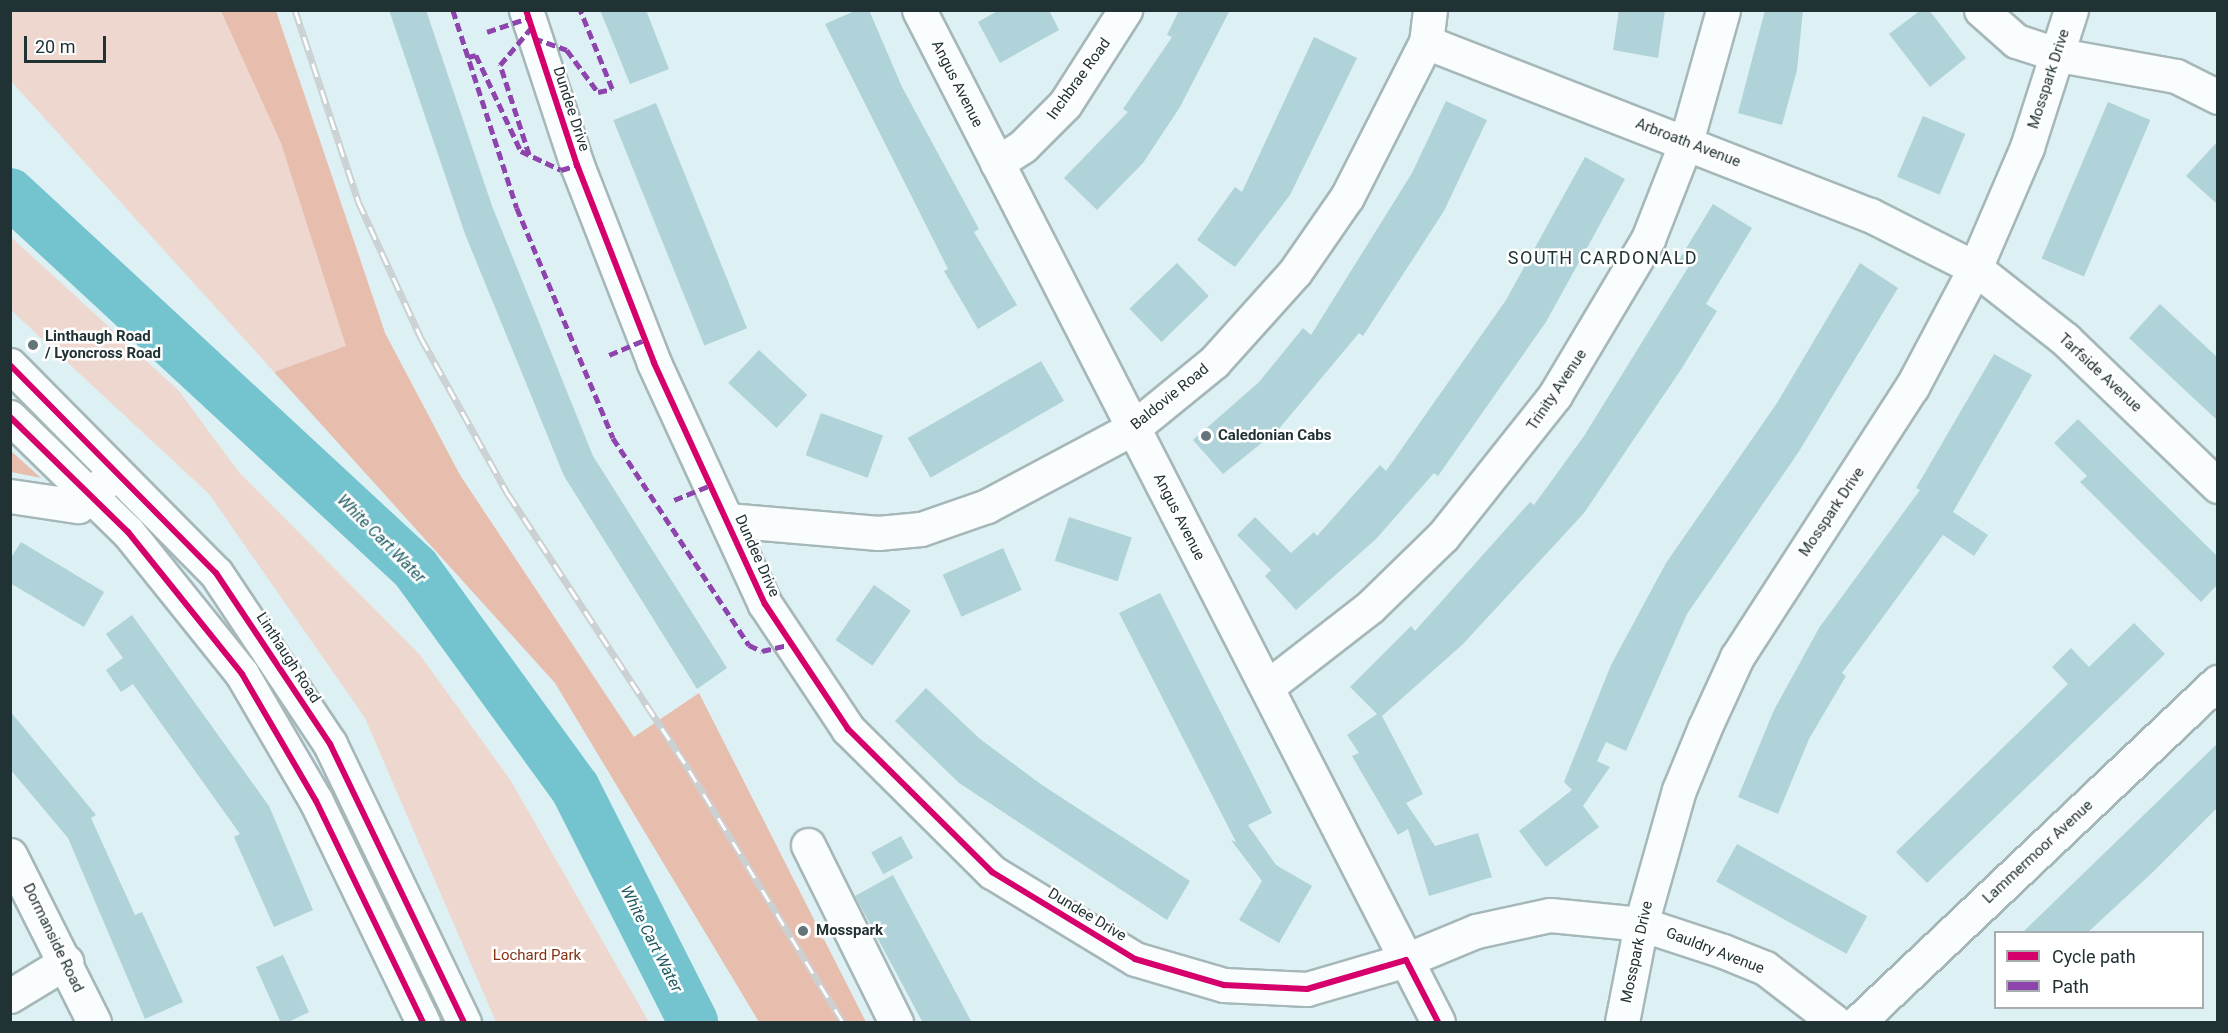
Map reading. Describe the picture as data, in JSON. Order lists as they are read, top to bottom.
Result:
{
  "streets": {
    "street": [
      "Inchbrae Road",
      "Mosspark Drive",
      "Angus Avenue",
      "Dundee Drive",
      "Arbroath Avenue",
      "Tarfside Avenue",
      "Trinity Avenue",
      "Baldovie Road",
      "Linthaugh Road",
      "Lammermoor Avenue",
      "Dormanside Road",
      "Gauldry Avenue"
    ]
  },
  "crossings": [
    ["Inchbrae Road", "Angus Avenue"],
    ["Mosspark Drive", "Arbroath Avenue"],
    ["Mosspark Drive", "Tarfside Avenue"],
    ["Mosspark Drive", "Gauldry Avenue"],
    ["Angus Avenue", "Dundee Drive"],
    ["Angus Avenue", "Trinity Avenue"],
    ["Angus Avenue", "Baldovie Road"],
    ["Angus Avenue", "Gauldry Avenue"],
    ["Dundee Drive", "Baldovie Road"],
    ["Dundee Drive", "Gauldry Avenue"],
    ["Arbroath Avenue", "Tarfside Avenue"],
    ["Arbroath Avenue", "Trinity Avenue"],
    ["Arbroath Avenue", "Baldovie Road"]
  ],
  "districts": ["SOUTH CARDONALD"],
  "water": ["White Cart Water"],
  "parks": ["Lochard Park"],
  "places": ["Linthaugh Road / Lyoncross Road", "Caledonian Cabs", "Mosspark"],
  "legend": ["Cycle path", "Path"],
  "scale_bar": "20 m"
}
